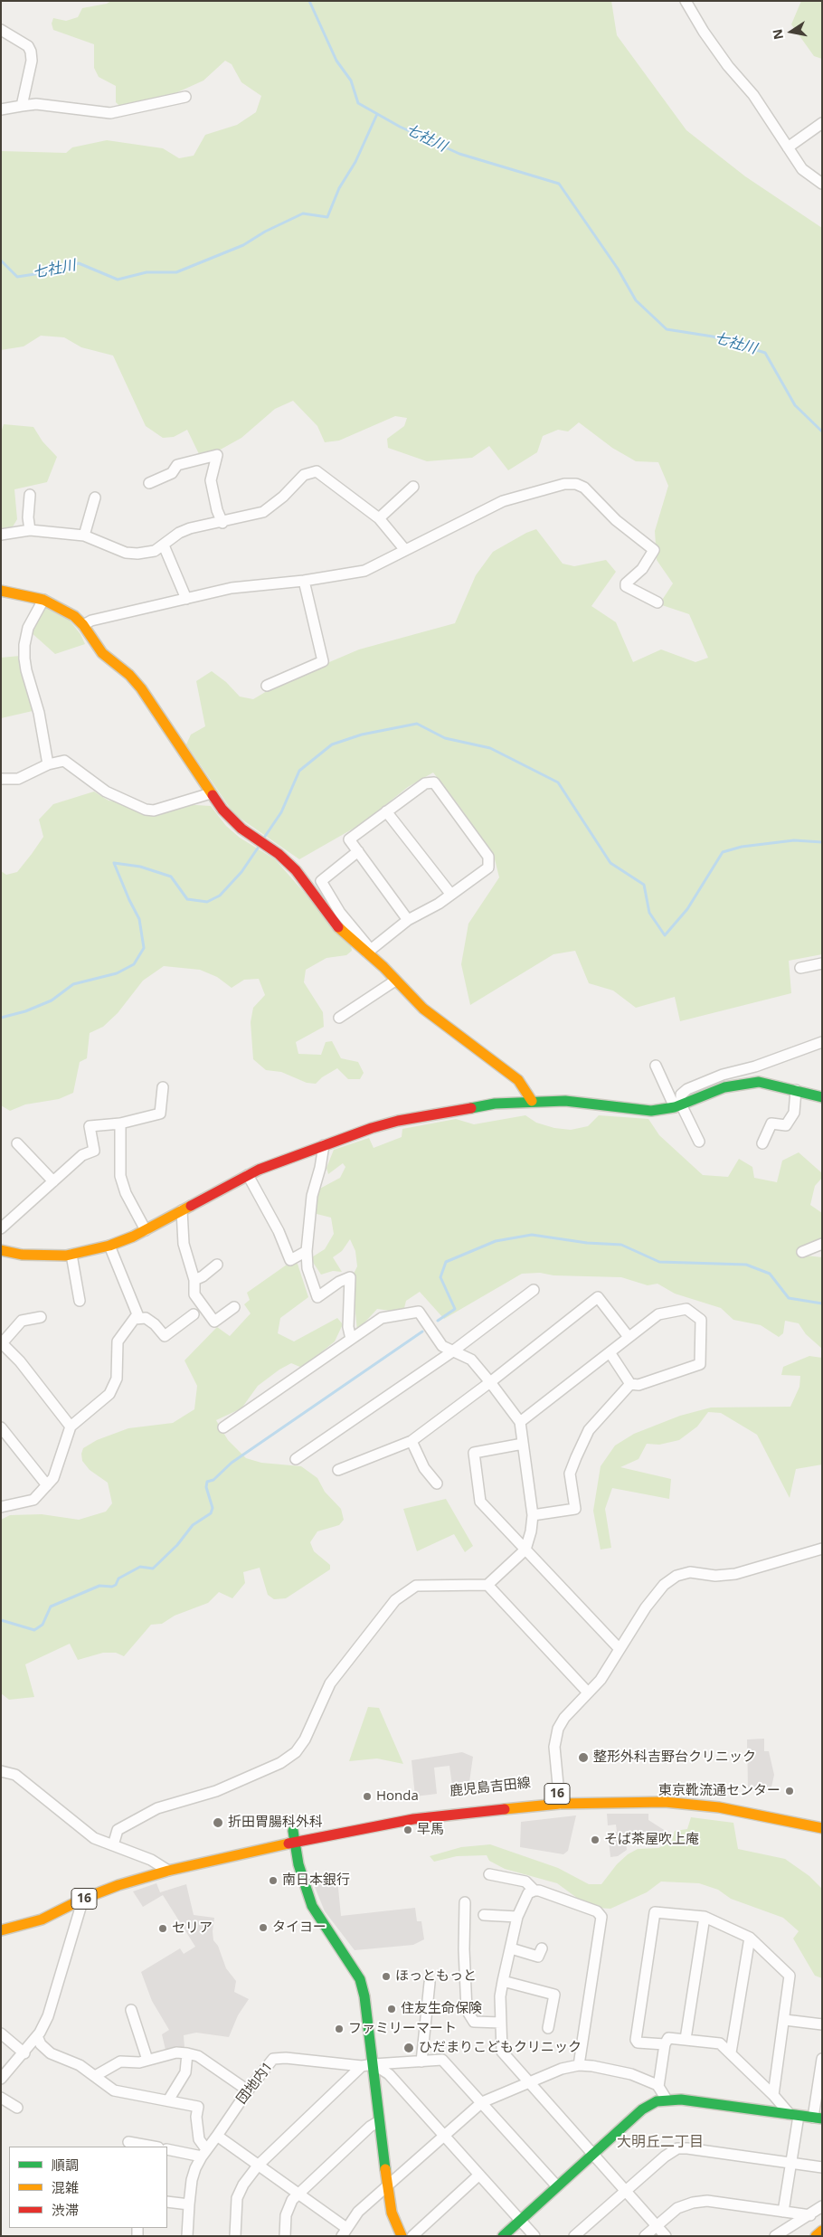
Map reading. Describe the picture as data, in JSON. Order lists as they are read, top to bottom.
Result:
{
  "streets": {
    "street": ["鹿児島吉田線", "16", "団地内1"]
  },
  "districts": ["大明丘二丁目"],
  "water": ["七社川"],
  "places": [
    "整形外科吉野台クリニック",
    "東京靴流通センター",
    "Honda",
    "折田胃腸科外科",
    "早馬",
    "そば茶屋吹上庵",
    "南日本銀行",
    "タイヨー",
    "セリア",
    "ほっともっと",
    "住友生命保険",
    "ファミリーマート",
    "ひだまりこどもクリニック"
  ],
  "legend": ["順調", "混雑", "渋滞"],
  "north": "left"
}
